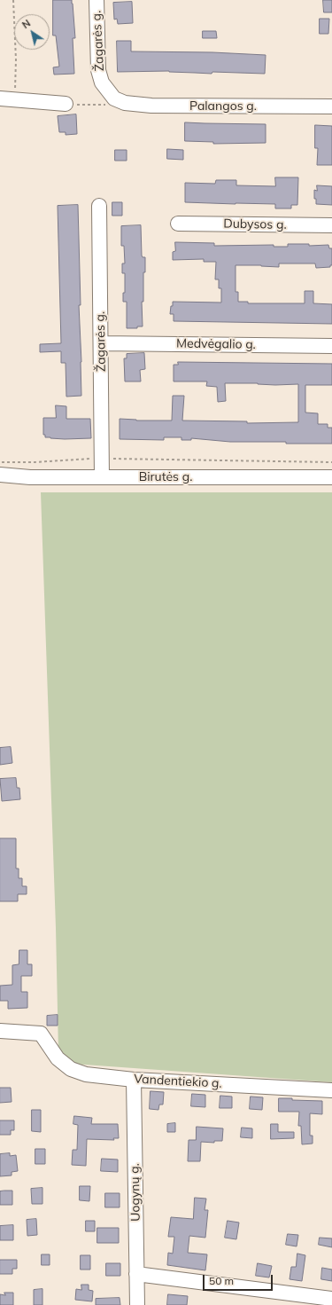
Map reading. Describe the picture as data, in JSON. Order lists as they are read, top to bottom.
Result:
{
  "streets": {
    "street": [
      "Žagarės g.",
      "Palangos g.",
      "Dubysos g.",
      "Medvėgalio g.",
      "Birutės g.",
      "Vandentiekio g.",
      "Uogynų g."
    ]
  },
  "crossings": [
    ["Žagarės g.", "Palangos g."],
    ["Žagarės g.", "Medvėgalio g."],
    ["Žagarės g.", "Birutės g."],
    ["Vandentiekio g.", "Uogynų g."]
  ],
  "scale_bar": "50 m",
  "north": "top left"
}
